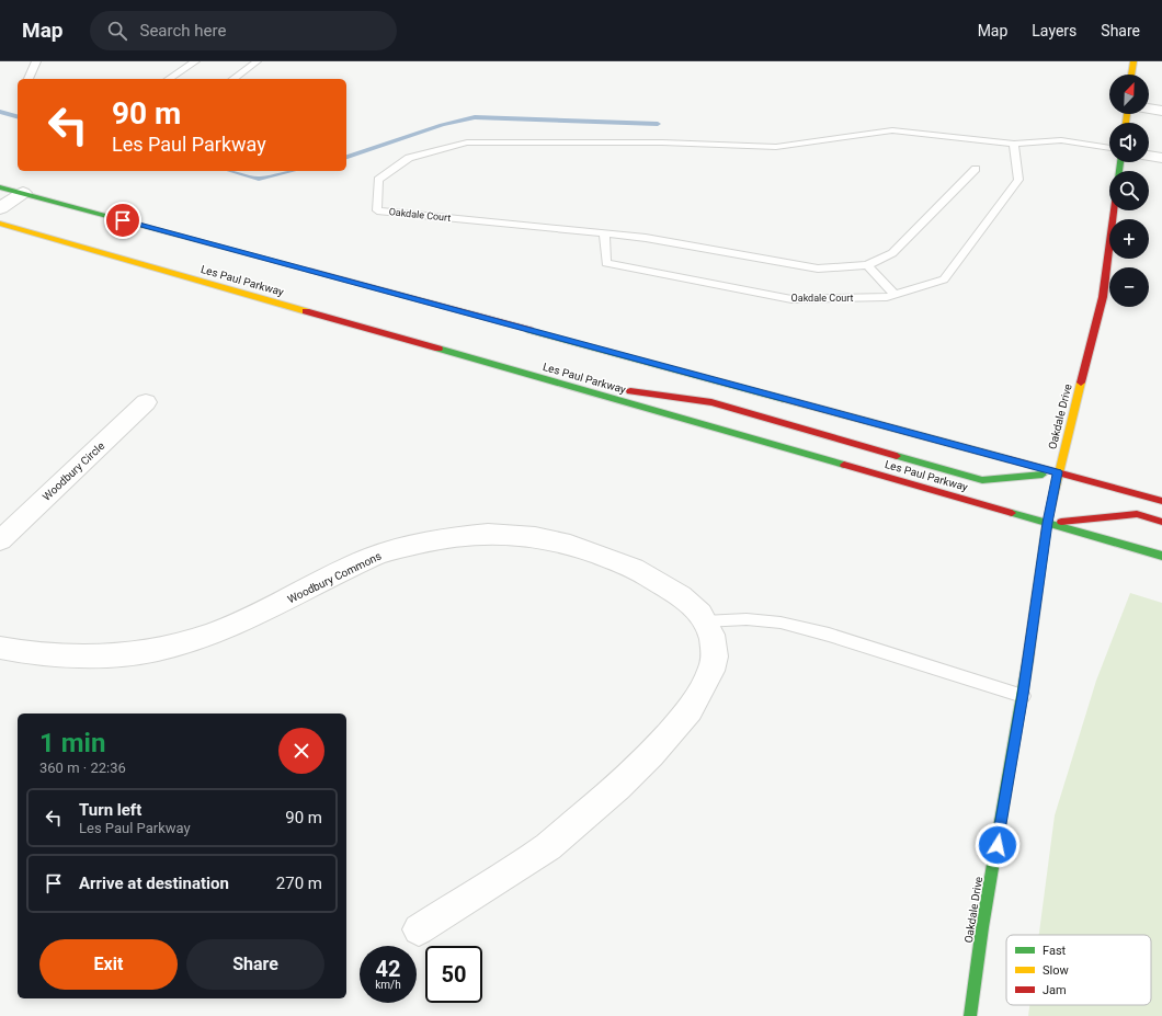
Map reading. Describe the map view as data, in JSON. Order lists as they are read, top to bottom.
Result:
{
  "streets": {
    "main road": ["Les Paul Parkway", "Oakdale Drive"],
    "street": ["Woodbury Circle", "Woodbury Commons"],
    "lane": ["Oakdale Court"]
  },
  "crossings": [
    ["Les Paul Parkway", "Oakdale Drive"]
  ],
  "legend": ["Fast", "Slow", "Jam"],
  "north": "top right",
  "page": {
    "header": "Map",
    "search": "Search here",
    "nav": ["Map", "Layers", "Share"],
    "map_buttons": ["+", "−"],
    "turn": ["90 m", "Les Paul Parkway"],
    "heading": ["1 min", "360 m · 22:36"],
    "list": [
      {
        "name": "Turn left",
        "note": "Les Paul Parkway",
        "value": "90 m"
      },
      {
        "name": "Arrive at destination",
        "value": "270 m"
      }
    ],
    "buttons": ["Exit", "Share"],
    "speed": "42 km/h",
    "limit": "50"
  }
}
